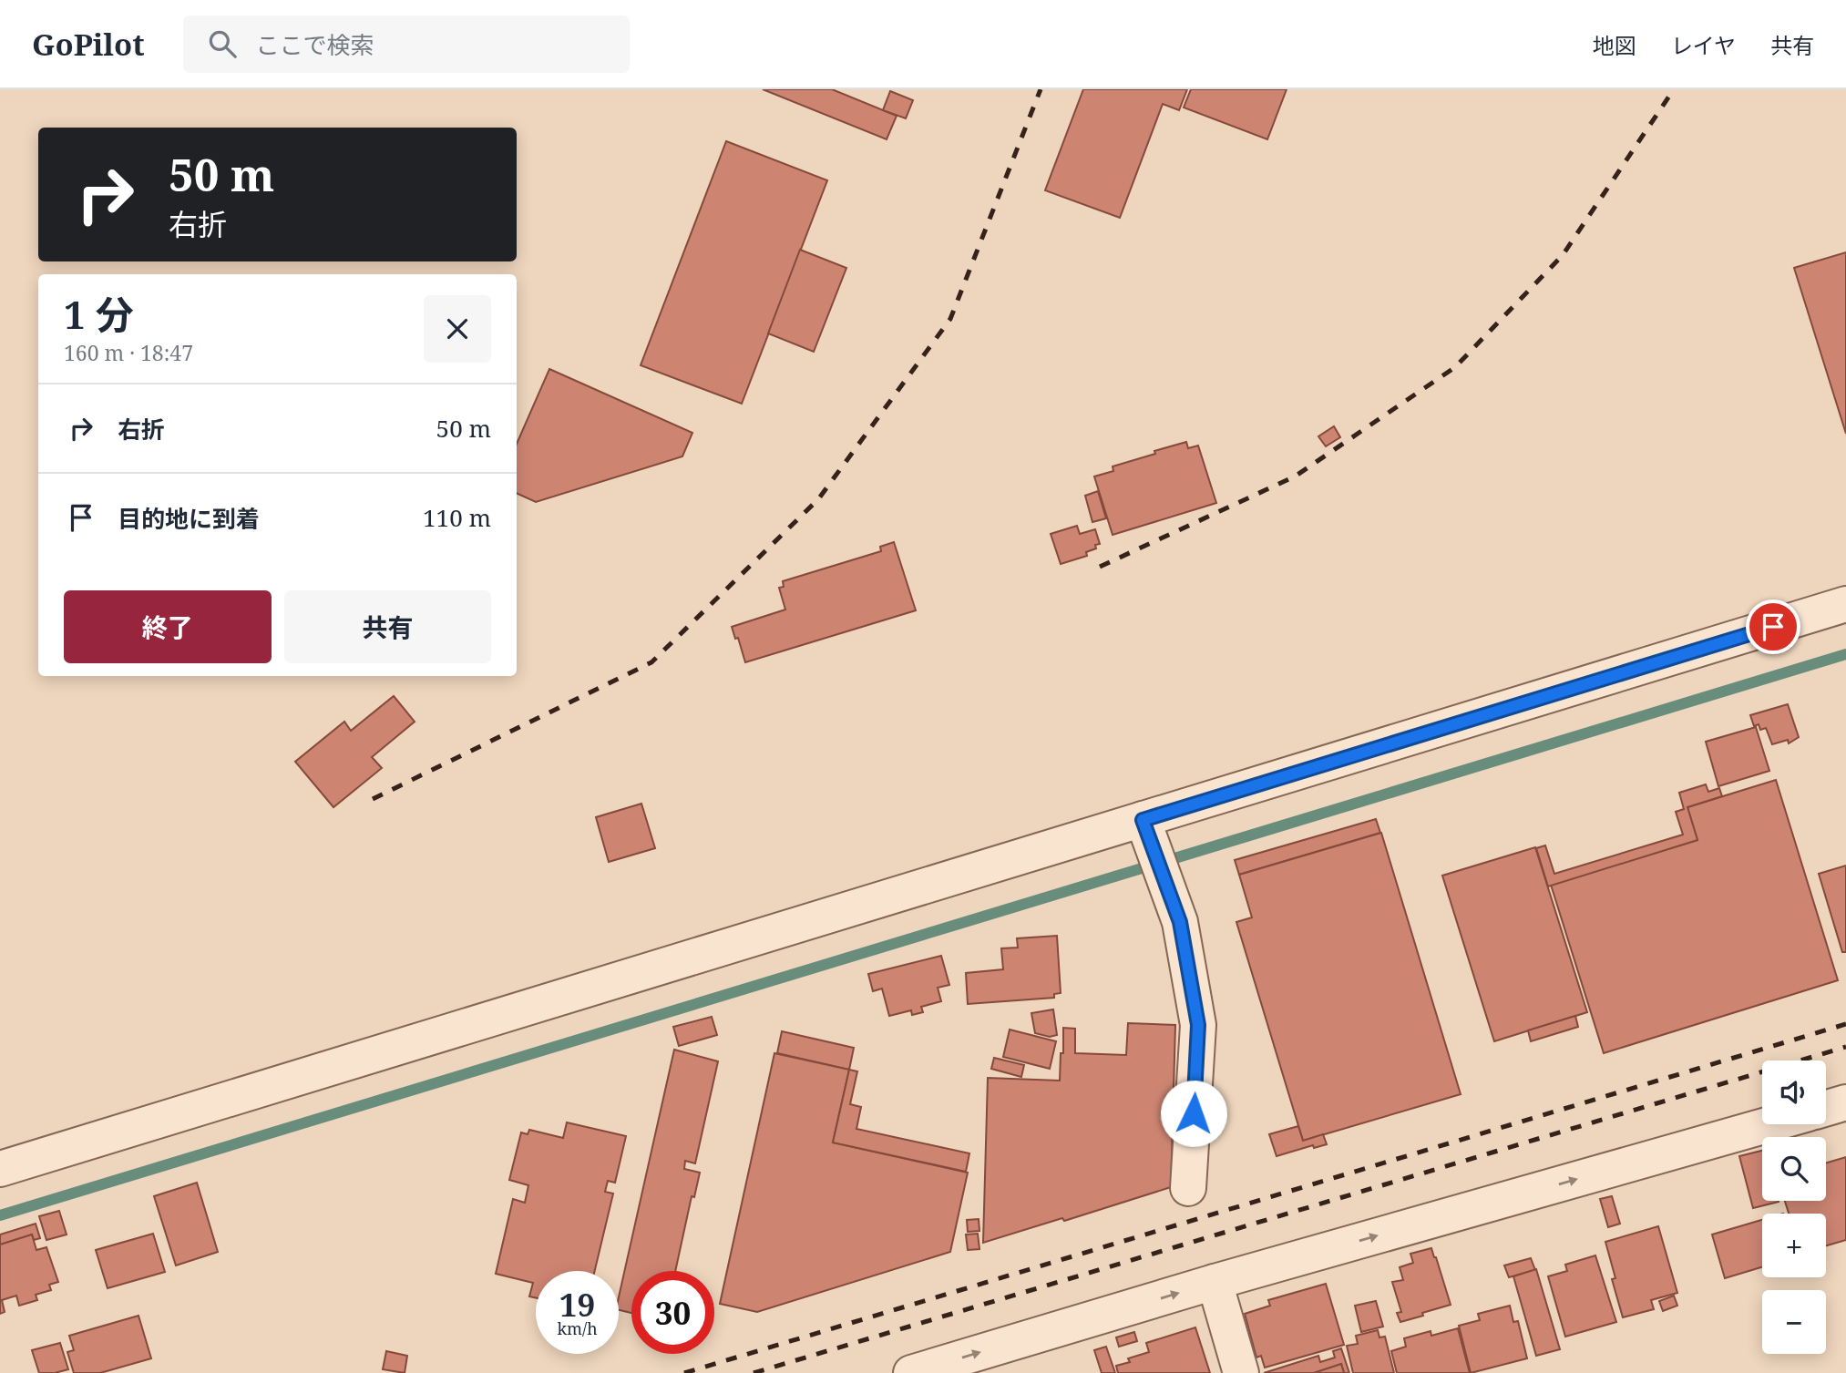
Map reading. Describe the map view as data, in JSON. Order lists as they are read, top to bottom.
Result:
{
  "page": {
    "header": "GoPilot",
    "search": "ここで検索",
    "nav": ["地図", "レイヤ", "共有"],
    "turn": ["50 m", "右折"],
    "heading": ["1 分", "160 m · 18:47"],
    "list": [
      {
        "name": "右折",
        "value": "50 m"
      },
      {
        "name": "目的地に到着",
        "value": "110 m"
      }
    ],
    "buttons": ["終了", "共有"],
    "map_buttons": ["+", "−"],
    "speed": "19 km/h",
    "limit": "30"
  }
}
